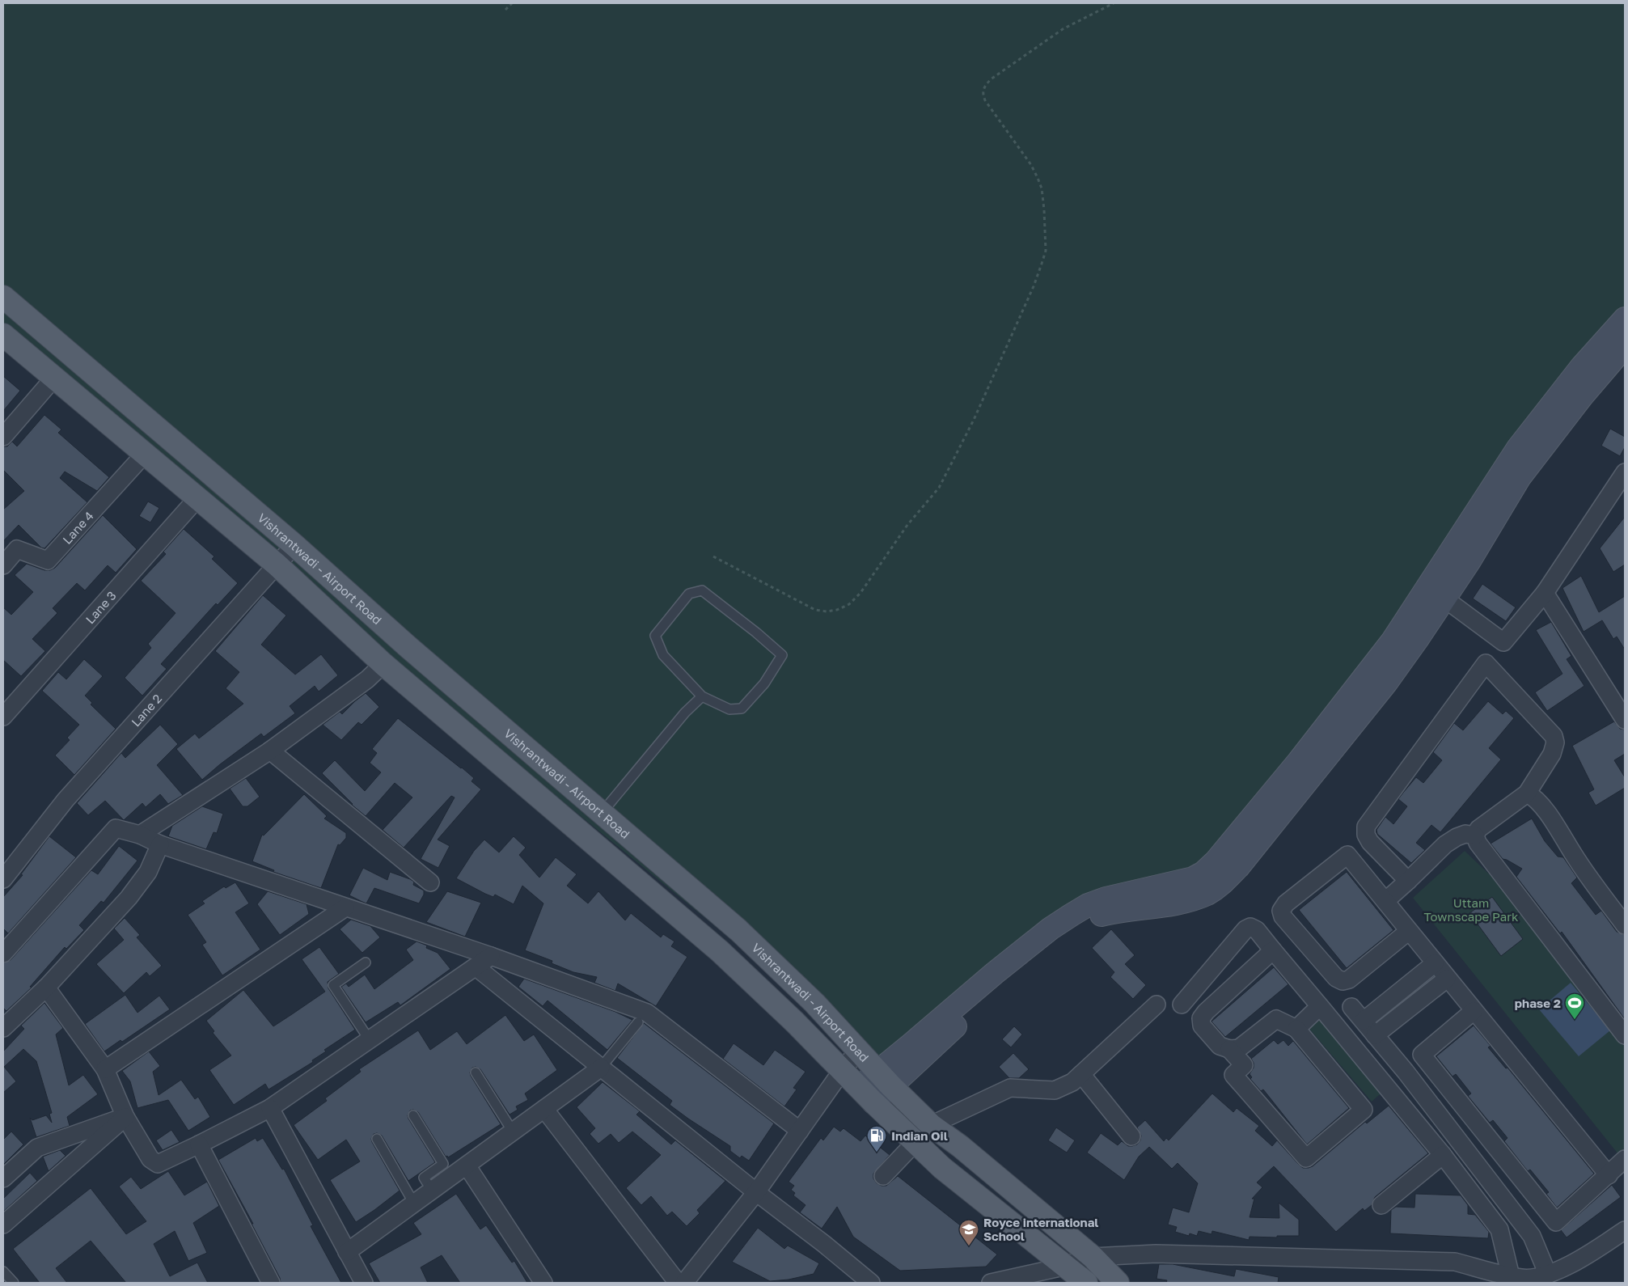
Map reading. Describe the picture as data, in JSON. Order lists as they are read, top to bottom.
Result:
{
  "streets": {
    "main road": ["Vishrantwadi - Airport Road"],
    "street": ["Lane 4", "Lane 3", "Lane 2"]
  },
  "crossings": [
    ["Lane 4", "Vishrantwadi - Airport Road"],
    ["Vishrantwadi - Airport Road", "Lane 3"],
    ["Vishrantwadi - Airport Road", "Lane 2"]
  ],
  "parks": ["Uttam Townscape Park"],
  "places": {
    "sports": ["phase 2"],
    "fuel station": ["Indian Oil"],
    "school or university": ["Royce international School"]
  }
}
